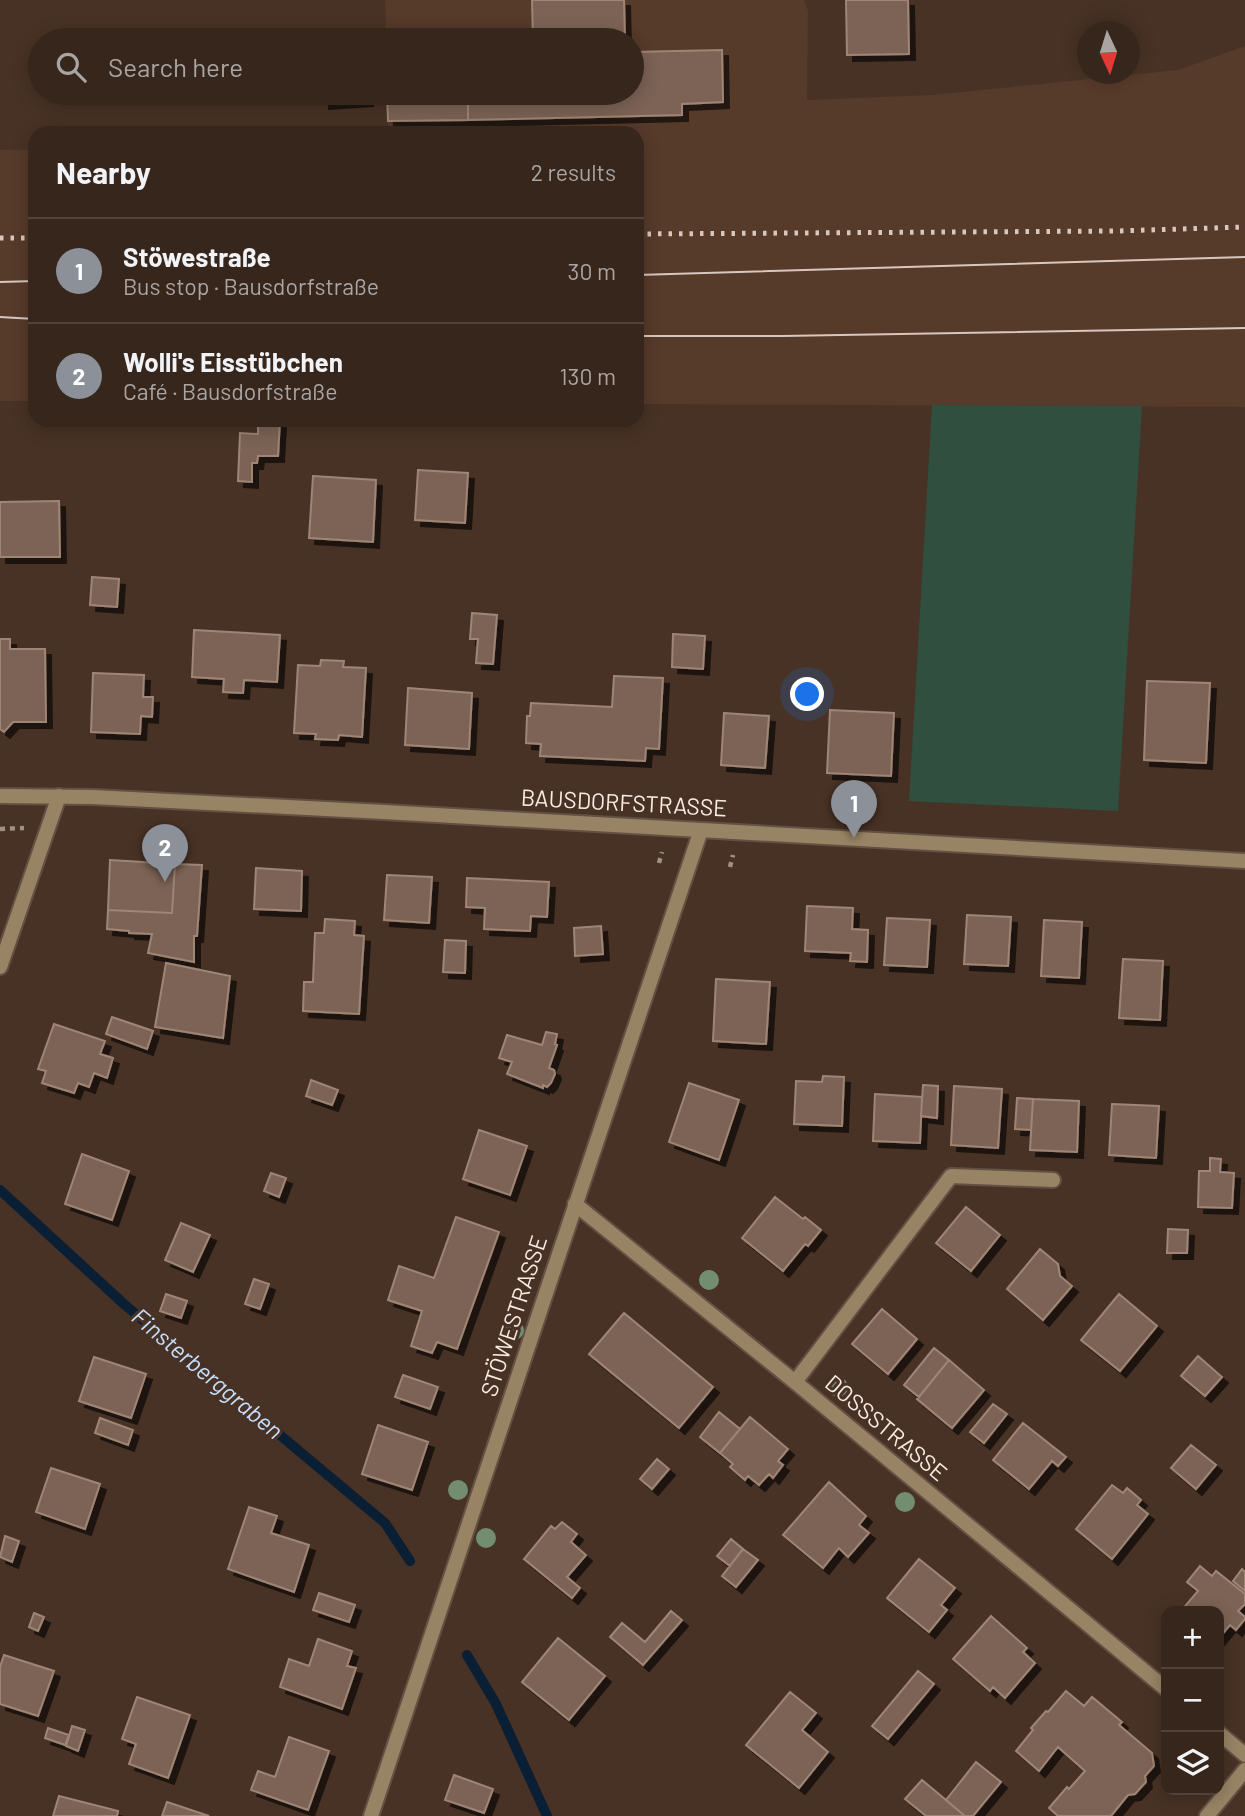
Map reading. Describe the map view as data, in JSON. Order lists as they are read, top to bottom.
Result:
{
  "streets": {
    "street": ["BAUSDORFSTRASSE", "STÖWESTRASSE", "DOSSSTRASSE"]
  },
  "crossings": [
    ["BAUSDORFSTRASSE", "STÖWESTRASSE"],
    ["STÖWESTRASSE", "DOSSSTRASSE"]
  ],
  "water": ["Finsterberggraben"],
  "north": "bottom",
  "page": {
    "search": "Search here",
    "heading": ["Nearby", "2 results"],
    "list": [
      {
        "mark": "1",
        "name": "Stöwestraße",
        "note": "Bus stop · Bausdorfstraße",
        "value": "30 m"
      },
      {
        "mark": "2",
        "name": "Wolli's Eisstübchen",
        "note": "Café · Bausdorfstraße",
        "value": "130 m"
      }
    ],
    "pins": ["1", "2"],
    "map_buttons": ["+", "−"]
  }
}
